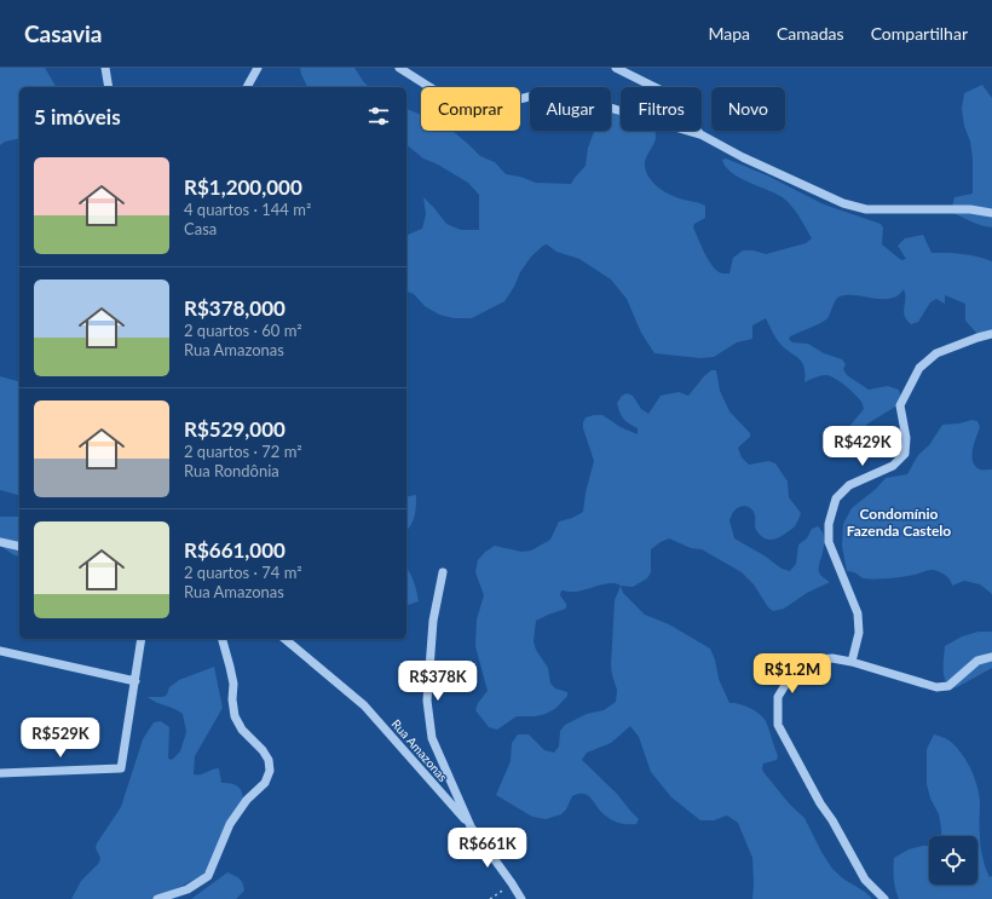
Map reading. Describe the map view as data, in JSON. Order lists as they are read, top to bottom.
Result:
{
  "streets": {
    "street": ["Rua Amazonas"]
  },
  "districts": ["Condomínio Fazenda Castelo"],
  "page": {
    "header": "Casavia",
    "nav": ["Mapa", "Camadas", "Compartilhar"],
    "chip": [
      "Comprar",
      "Alugar",
      "Filtros",
      "Novo"
    ],
    "heading": "5 imóveis",
    "list": [
      {
        "name": "R$1,200,000",
        "note": "4 quartos · 144 m² · Casa"
      },
      {
        "name": "R$378,000",
        "note": "2 quartos · 60 m² · Rua Amazonas"
      },
      {
        "name": "R$529,000",
        "note": "2 quartos · 72 m² · Rua Rondônia"
      },
      {
        "name": "R$661,000",
        "note": "2 quartos · 74 m² · Rua Amazonas"
      }
    ],
    "price": [
      "R$429K",
      "R$1.2M",
      "R$378K",
      "R$529K",
      "R$661K"
    ]
  }
}
